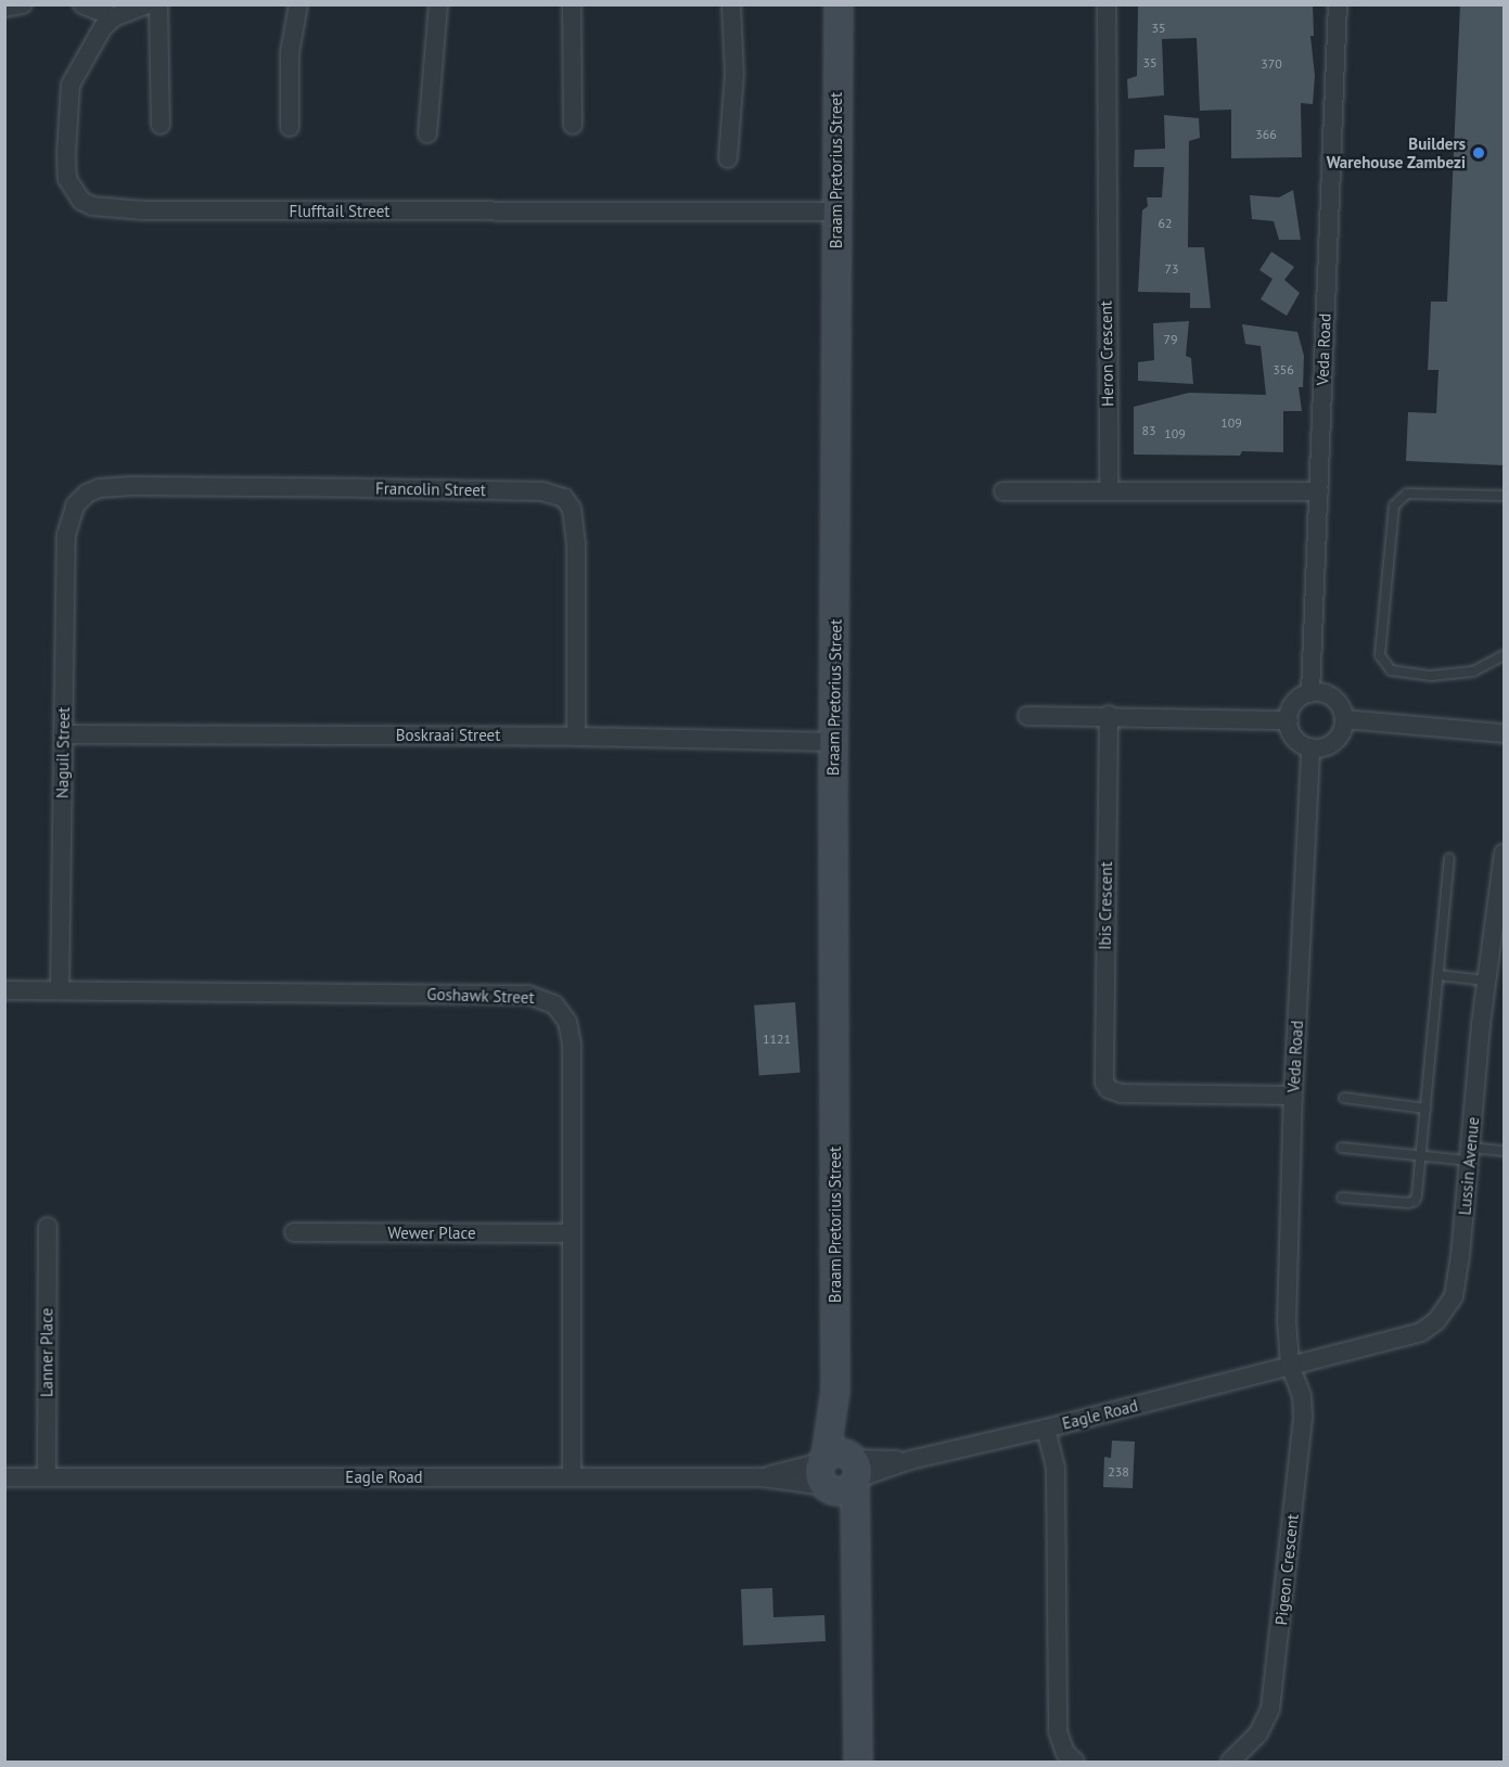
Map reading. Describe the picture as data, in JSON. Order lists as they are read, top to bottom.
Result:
{
  "streets": {
    "street": [
      "Braam Pretorius Street",
      "Flufftail Street",
      "Veda Road",
      "Heron Crescent",
      "Francolin Street",
      "Boskraai Street",
      "Naguil Street",
      "Ibis Crescent",
      "Goshawk Street",
      "Lussin Avenue",
      "Wewer Place",
      "Lanner Place",
      "Eagle Road",
      "Pigeon Crescent"
    ]
  },
  "crossings": [
    ["Braam Pretorius Street", "Flufftail Street"],
    ["Braam Pretorius Street", "Boskraai Street"],
    ["Braam Pretorius Street", "Eagle Road"],
    ["Veda Road", "Ibis Crescent"],
    ["Veda Road", "Lussin Avenue"],
    ["Veda Road", "Eagle Road"],
    ["Veda Road", "Pigeon Crescent"],
    ["Francolin Street", "Boskraai Street"],
    ["Francolin Street", "Naguil Street"],
    ["Boskraai Street", "Naguil Street"],
    ["Naguil Street", "Goshawk Street"],
    ["Goshawk Street", "Wewer Place"],
    ["Goshawk Street", "Eagle Road"],
    ["Lussin Avenue", "Eagle Road"],
    ["Lussin Avenue", "Pigeon Crescent"],
    ["Lanner Place", "Eagle Road"],
    ["Eagle Road", "Pigeon Crescent"]
  ],
  "places": ["Builders Warehouse Zambezi"],
  "house_numbers": [
    "35",
    "35",
    "370",
    "366",
    "62",
    "73",
    "79",
    "356",
    "109",
    "83",
    "109",
    "1121",
    "238"
  ]
}
